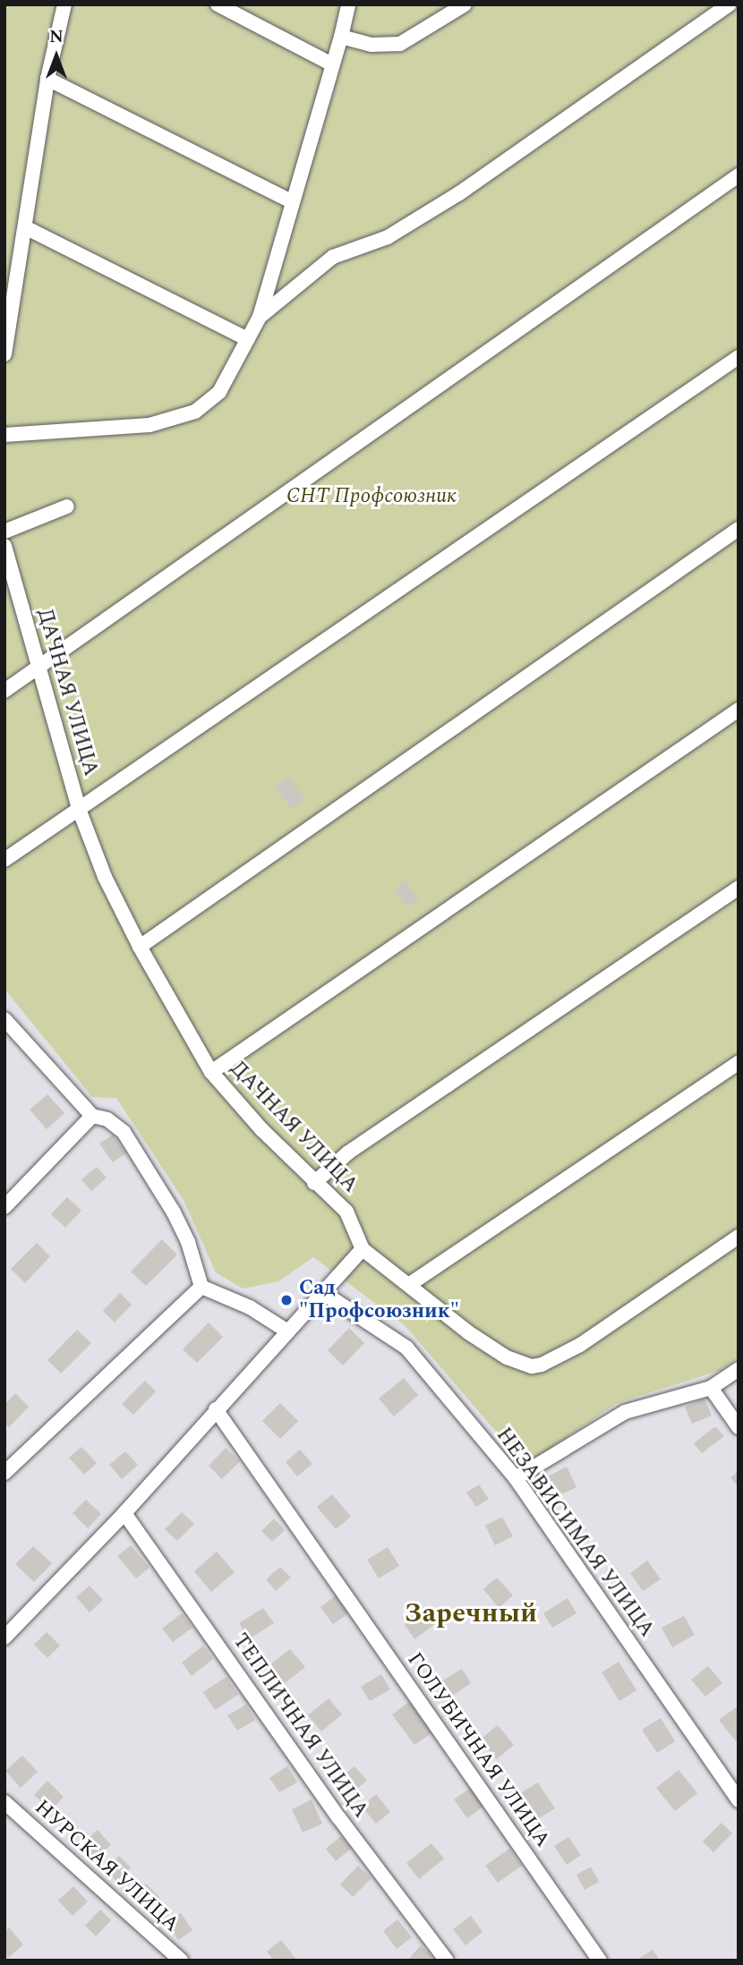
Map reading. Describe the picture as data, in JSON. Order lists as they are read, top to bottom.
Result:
{
  "streets": {
    "street": [
      "ДАЧНАЯ УЛИЦА",
      "НЕЗАВИСИМАЯ УЛИЦА",
      "ТЕПЛИЧНАЯ УЛИЦА",
      "ГОЛУБИЧНАЯ УЛИЦА",
      "НУРСКАЯ УЛИЦА"
    ]
  },
  "districts": ["Заречный"],
  "parks": ["СНТ Профсоюзник"],
  "places": ["Сад \"Профсоюзник\""],
  "north": "top"
}
